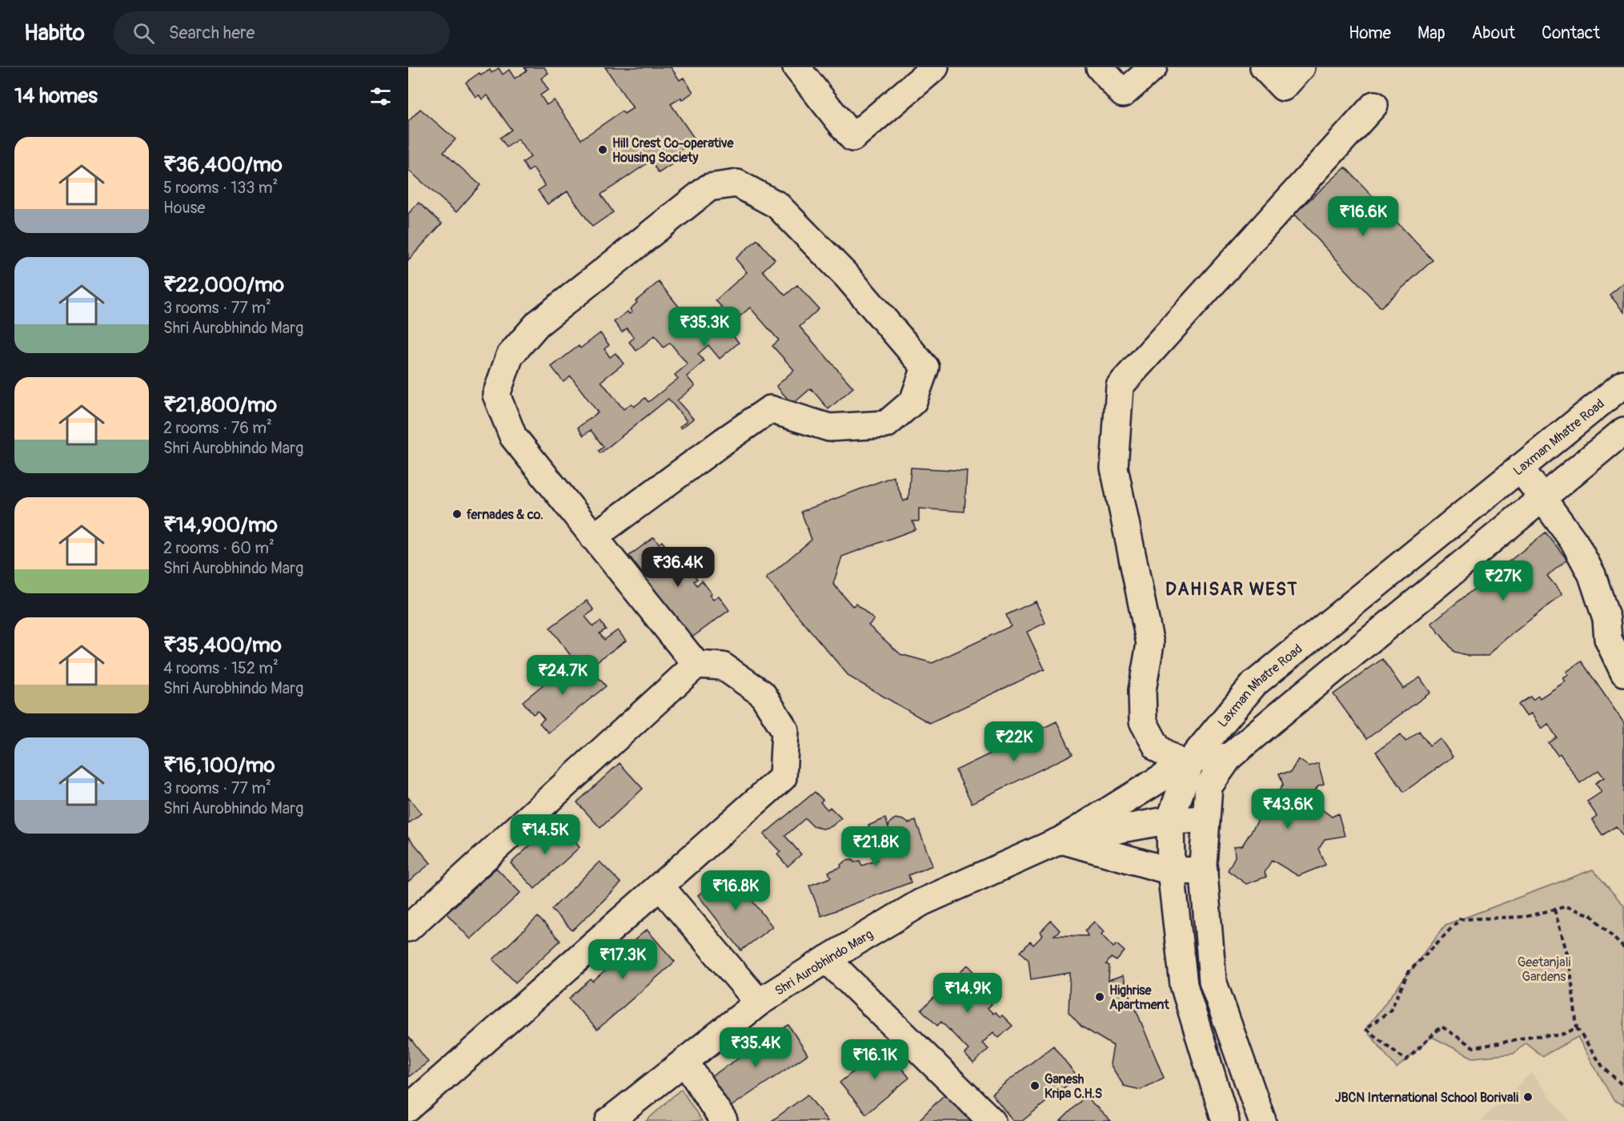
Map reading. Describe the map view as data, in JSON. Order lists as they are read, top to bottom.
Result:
{
  "streets": {
    "street": ["Laxman Mhatre Road", "Shri Aurobhindo Marg"]
  },
  "crossings": [
    ["Laxman Mhatre Road", "Shri Aurobhindo Marg"]
  ],
  "districts": ["DAHISAR WEST"],
  "parks": ["Geetanjali Gardens"],
  "places": [
    "Hill Crest Co-operative Housing Society",
    "fernades & co.",
    "Highrise Apartment",
    "Ganesh Kripa C.H.S",
    "JBCN International School Borivali"
  ],
  "page": {
    "header": "Habito",
    "search": "Search here",
    "nav": [
      "Home",
      "Map",
      "About",
      "Contact"
    ],
    "heading": "14 homes",
    "list": [
      {
        "name": "₹36,400/mo",
        "note": "5 rooms · 133 m² · House"
      },
      {
        "name": "₹22,000/mo",
        "note": "3 rooms · 77 m² · Shri Aurobhindo Marg"
      },
      {
        "name": "₹21,800/mo",
        "note": "2 rooms · 76 m² · Shri Aurobhindo Marg"
      },
      {
        "name": "₹14,900/mo",
        "note": "2 rooms · 60 m² · Shri Aurobhindo Marg"
      },
      {
        "name": "₹35,400/mo",
        "note": "4 rooms · 152 m² · Shri Aurobhindo Marg"
      },
      {
        "name": "₹16,100/mo",
        "note": "3 rooms · 77 m² · Shri Aurobhindo Marg"
      }
    ],
    "price": [
      "₹16.6K",
      "₹35.3K",
      "₹36.4K",
      "₹27K",
      "₹24.7K",
      "₹22K",
      "₹43.6K",
      "₹14.5K",
      "₹21.8K",
      "₹16.8K",
      "₹17.3K",
      "₹14.9K",
      "₹35.4K",
      "₹16.1K"
    ]
  }
}
